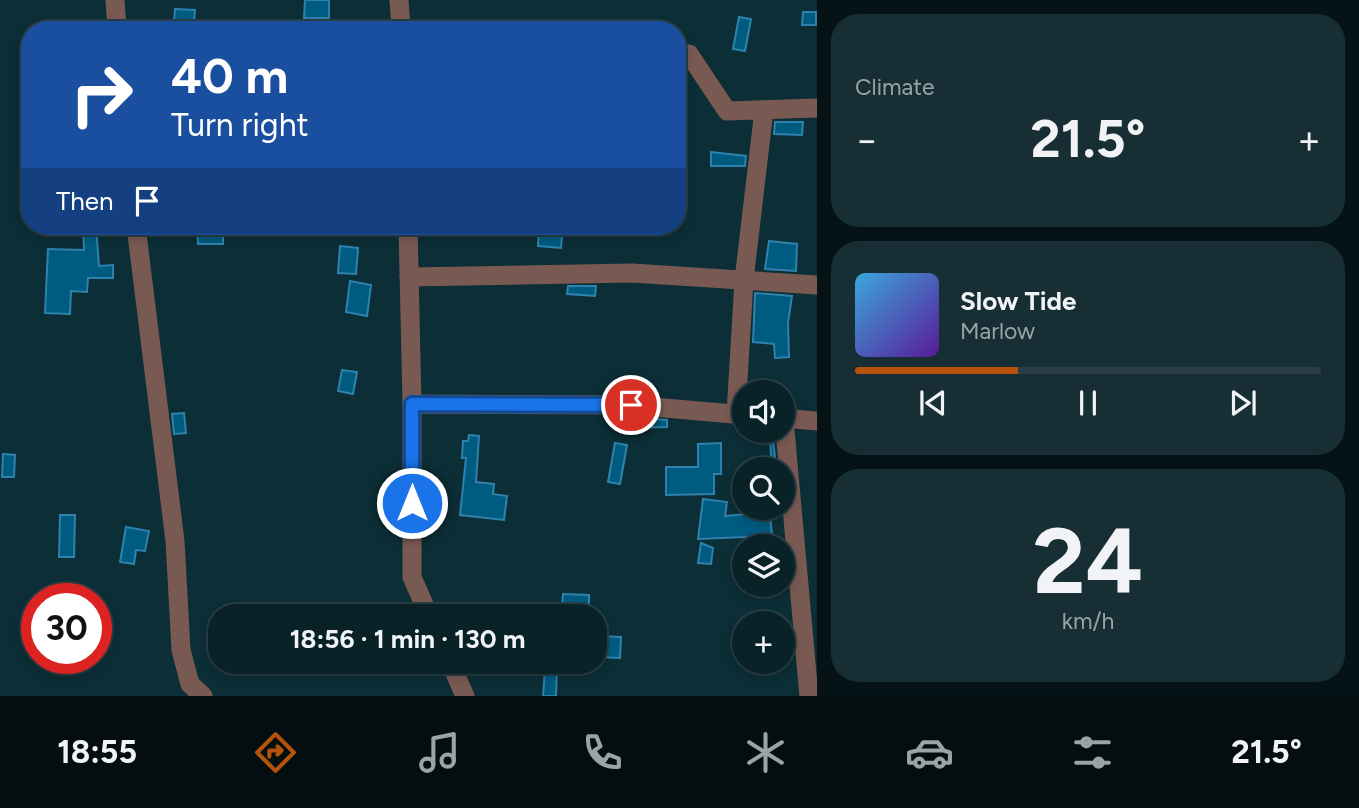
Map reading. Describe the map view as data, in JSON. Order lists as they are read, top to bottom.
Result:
{
  "page": {
    "tile": [
      "Climate",
      ["24", "km/h"]
    ],
    "turn": ["40 m", "Turn right"],
    "heat": ["−", "21.5°", "+"],
    "then": "Then",
    "song": ["Slow Tide", "Marlow"],
    "map_buttons": "+",
    "limit": "30",
    "trip": "18:56 · 1 min · 130 m",
    "tabs": ["18:55", "21.5°"]
  }
}
